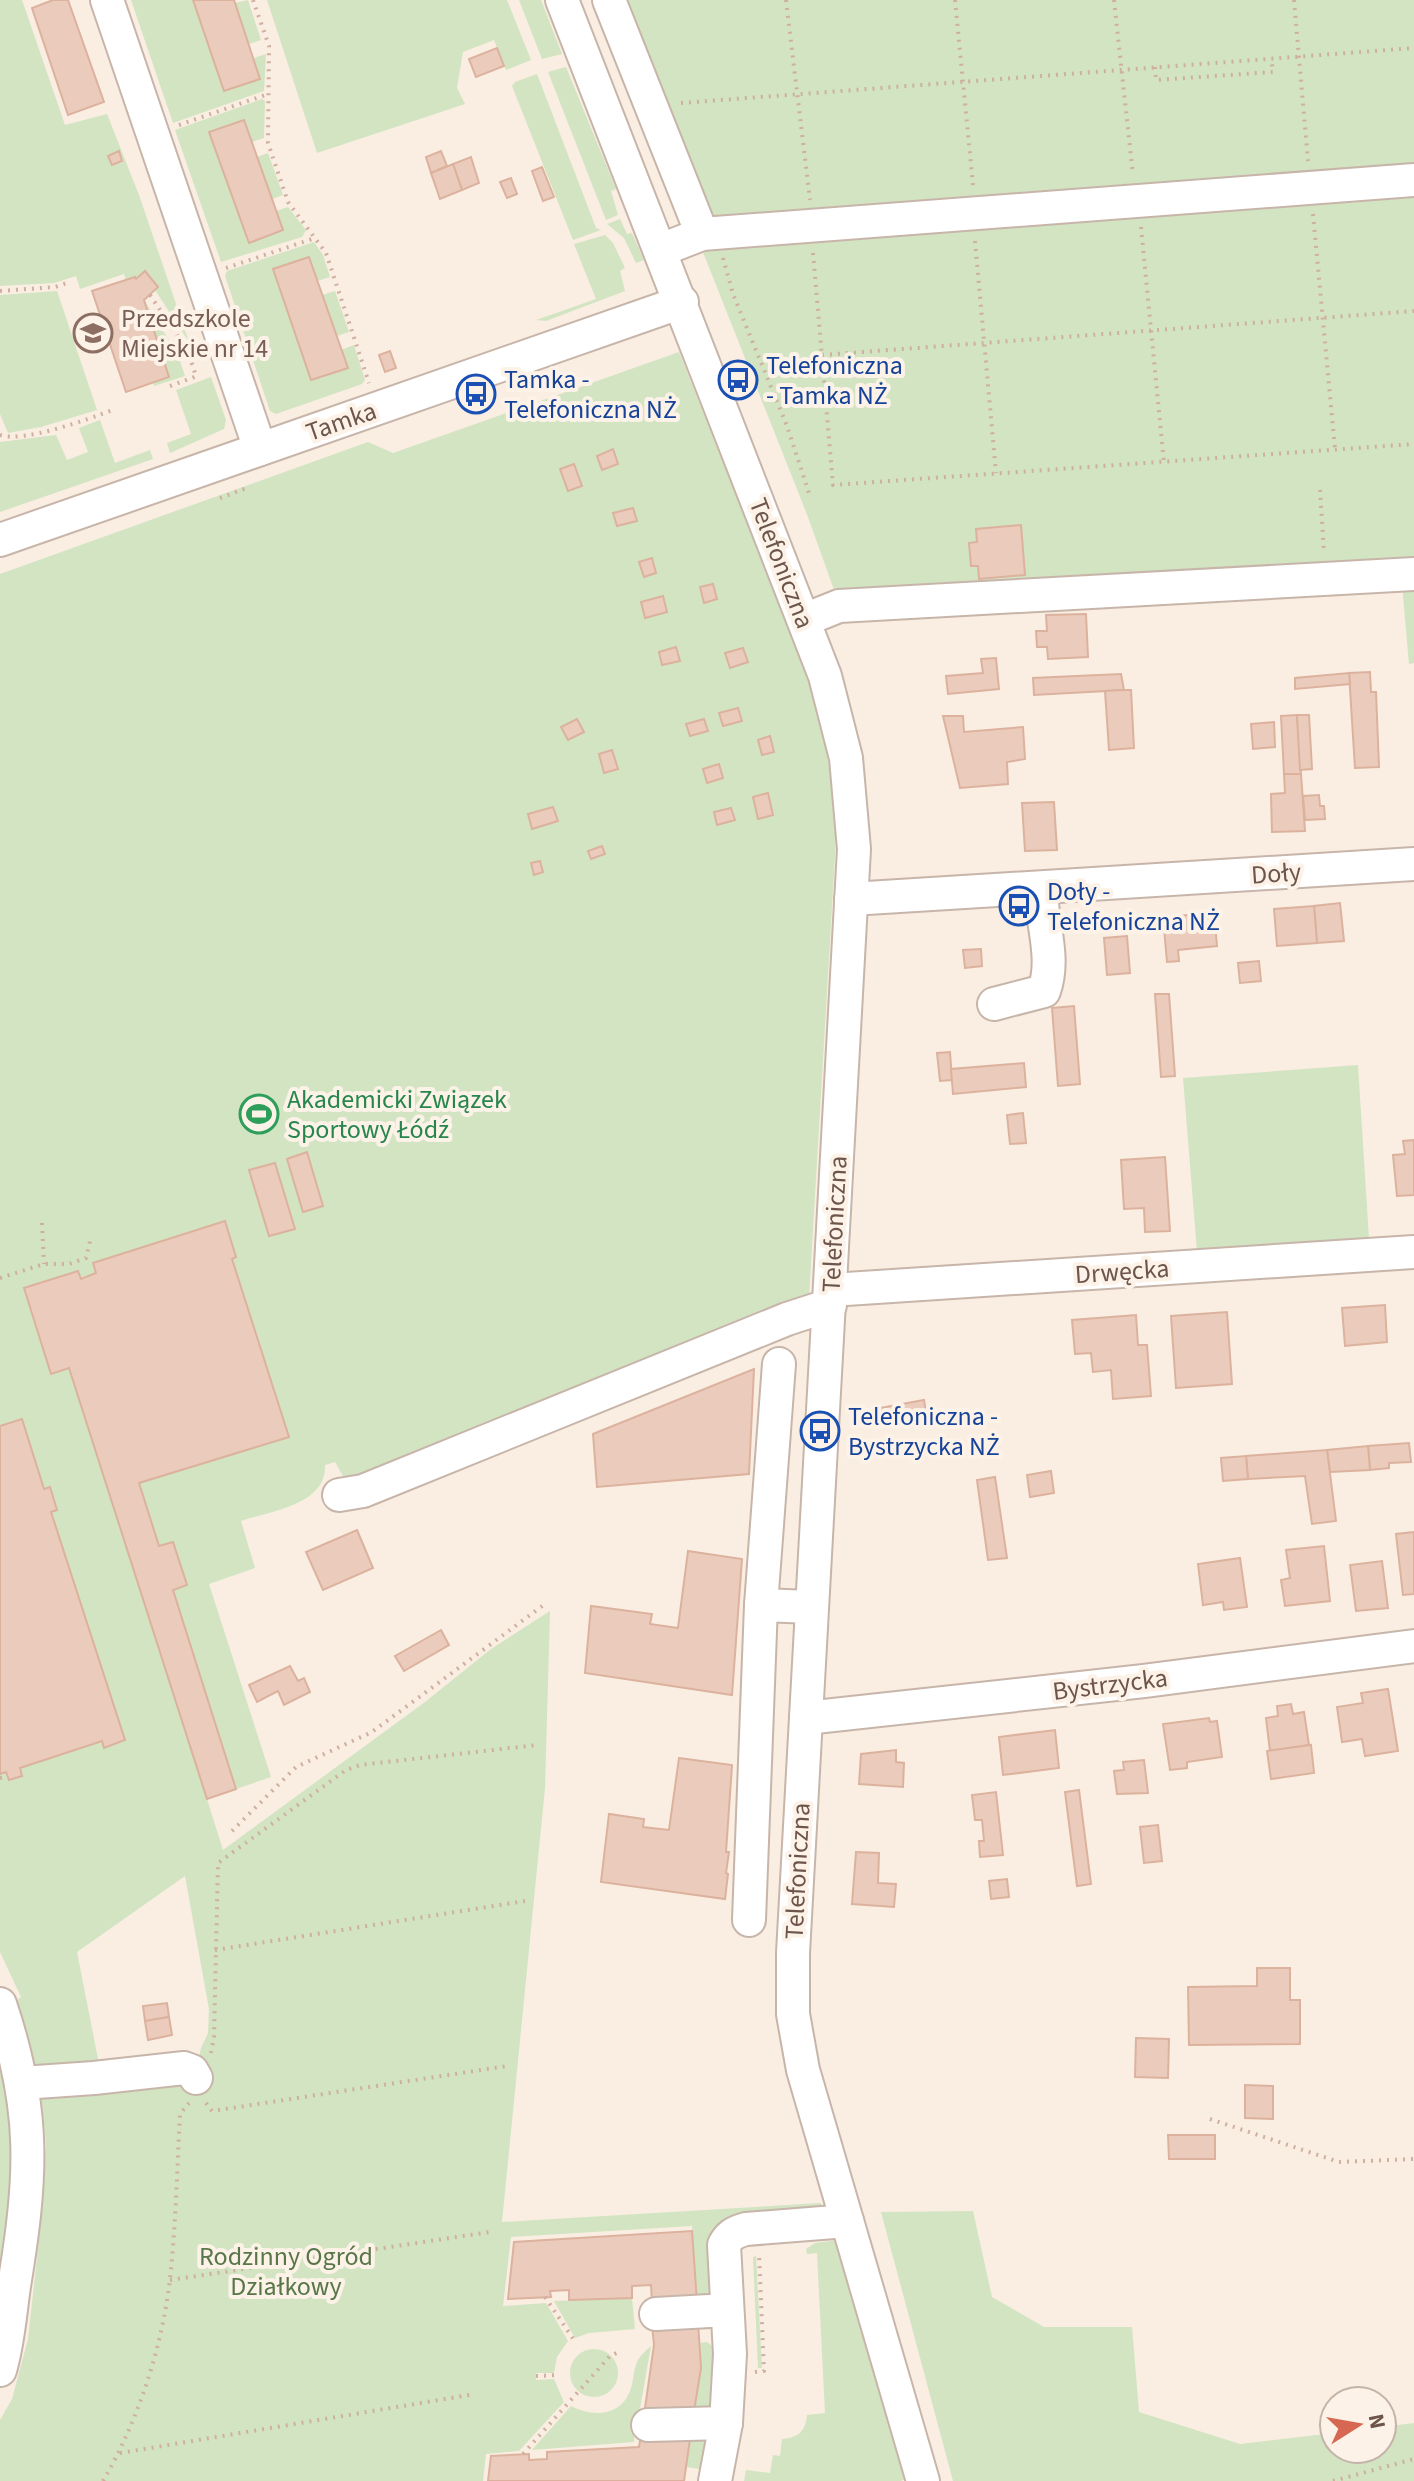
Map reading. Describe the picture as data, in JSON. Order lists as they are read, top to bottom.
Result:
{
  "streets": {
    "street": [
      "Tamka",
      "Telefoniczna",
      "Doły",
      "Drwęcka",
      "Bystrzycka"
    ]
  },
  "crossings": [
    ["Tamka", "Telefoniczna"],
    ["Telefoniczna", "Doły"],
    ["Telefoniczna", "Drwęcka"],
    ["Telefoniczna", "Bystrzycka"]
  ],
  "parks": ["Rodzinny Ogród Działkowy"],
  "places": {
    "school or university": ["Przedszkole Miejskie nr 14"],
    "bus stop": [
      "Telefoniczna - Tamka NŻ",
      "Tamka - Telefoniczna NŻ",
      "Doły - Telefoniczna NŻ",
      "Telefoniczna - Bystrzycka NŻ"
    ],
    "sports": ["Akademicki Związek Sportowy Łódź"]
  },
  "north": "right"
}
